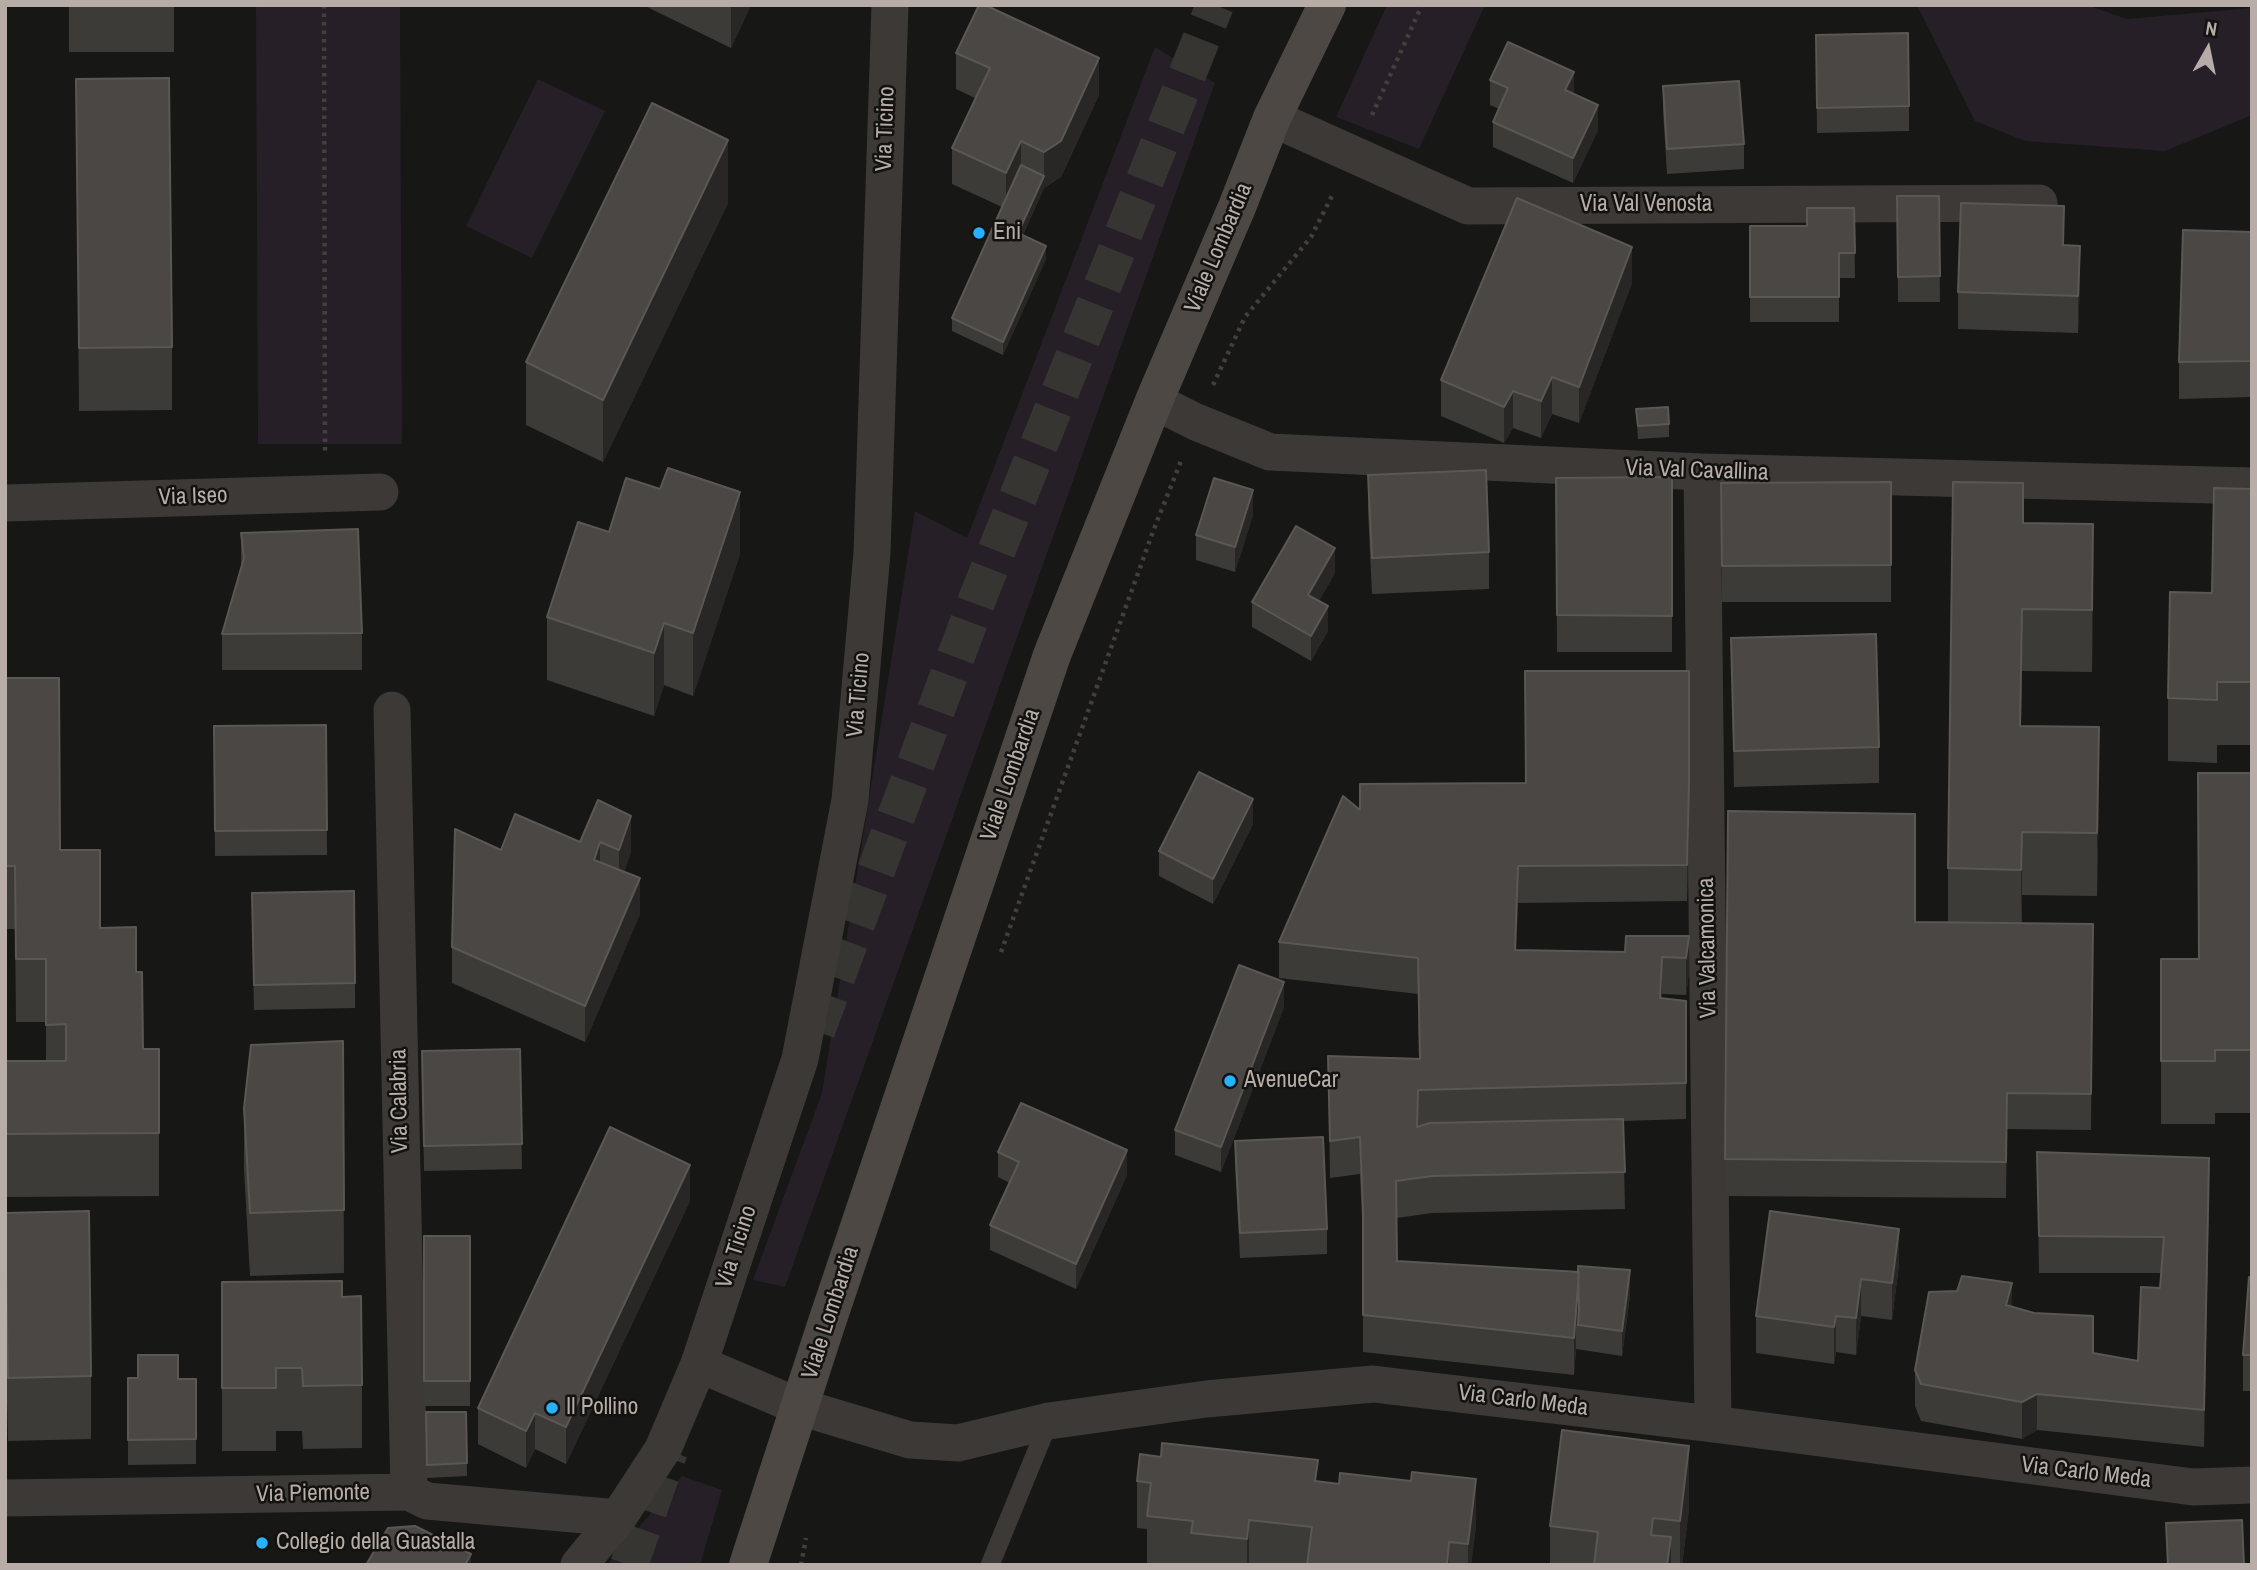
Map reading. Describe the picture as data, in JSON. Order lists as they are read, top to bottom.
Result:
{
  "streets": {
    "street": [
      "Via Ticino",
      "Via Val Venosta",
      "Viale Lombardia",
      "Via Val Cavallina",
      "Via Iseo",
      "Via Valcamonica",
      "Via Calabria",
      "Via Carlo Meda",
      "Via Piemonte"
    ]
  },
  "crossings": [
    ["Via Ticino", "Via Carlo Meda"],
    ["Via Ticino", "Via Piemonte"],
    ["Via Val Venosta", "Viale Lombardia"],
    ["Viale Lombardia", "Via Val Cavallina"],
    ["Viale Lombardia", "Via Carlo Meda"],
    ["Via Val Cavallina", "Via Valcamonica"],
    ["Via Valcamonica", "Via Carlo Meda"],
    ["Via Calabria", "Via Piemonte"]
  ],
  "places": [
    "Eni",
    "AvenueCar",
    "Il Pollino",
    "Collegio della Guastalla"
  ],
  "north": "top"
}
